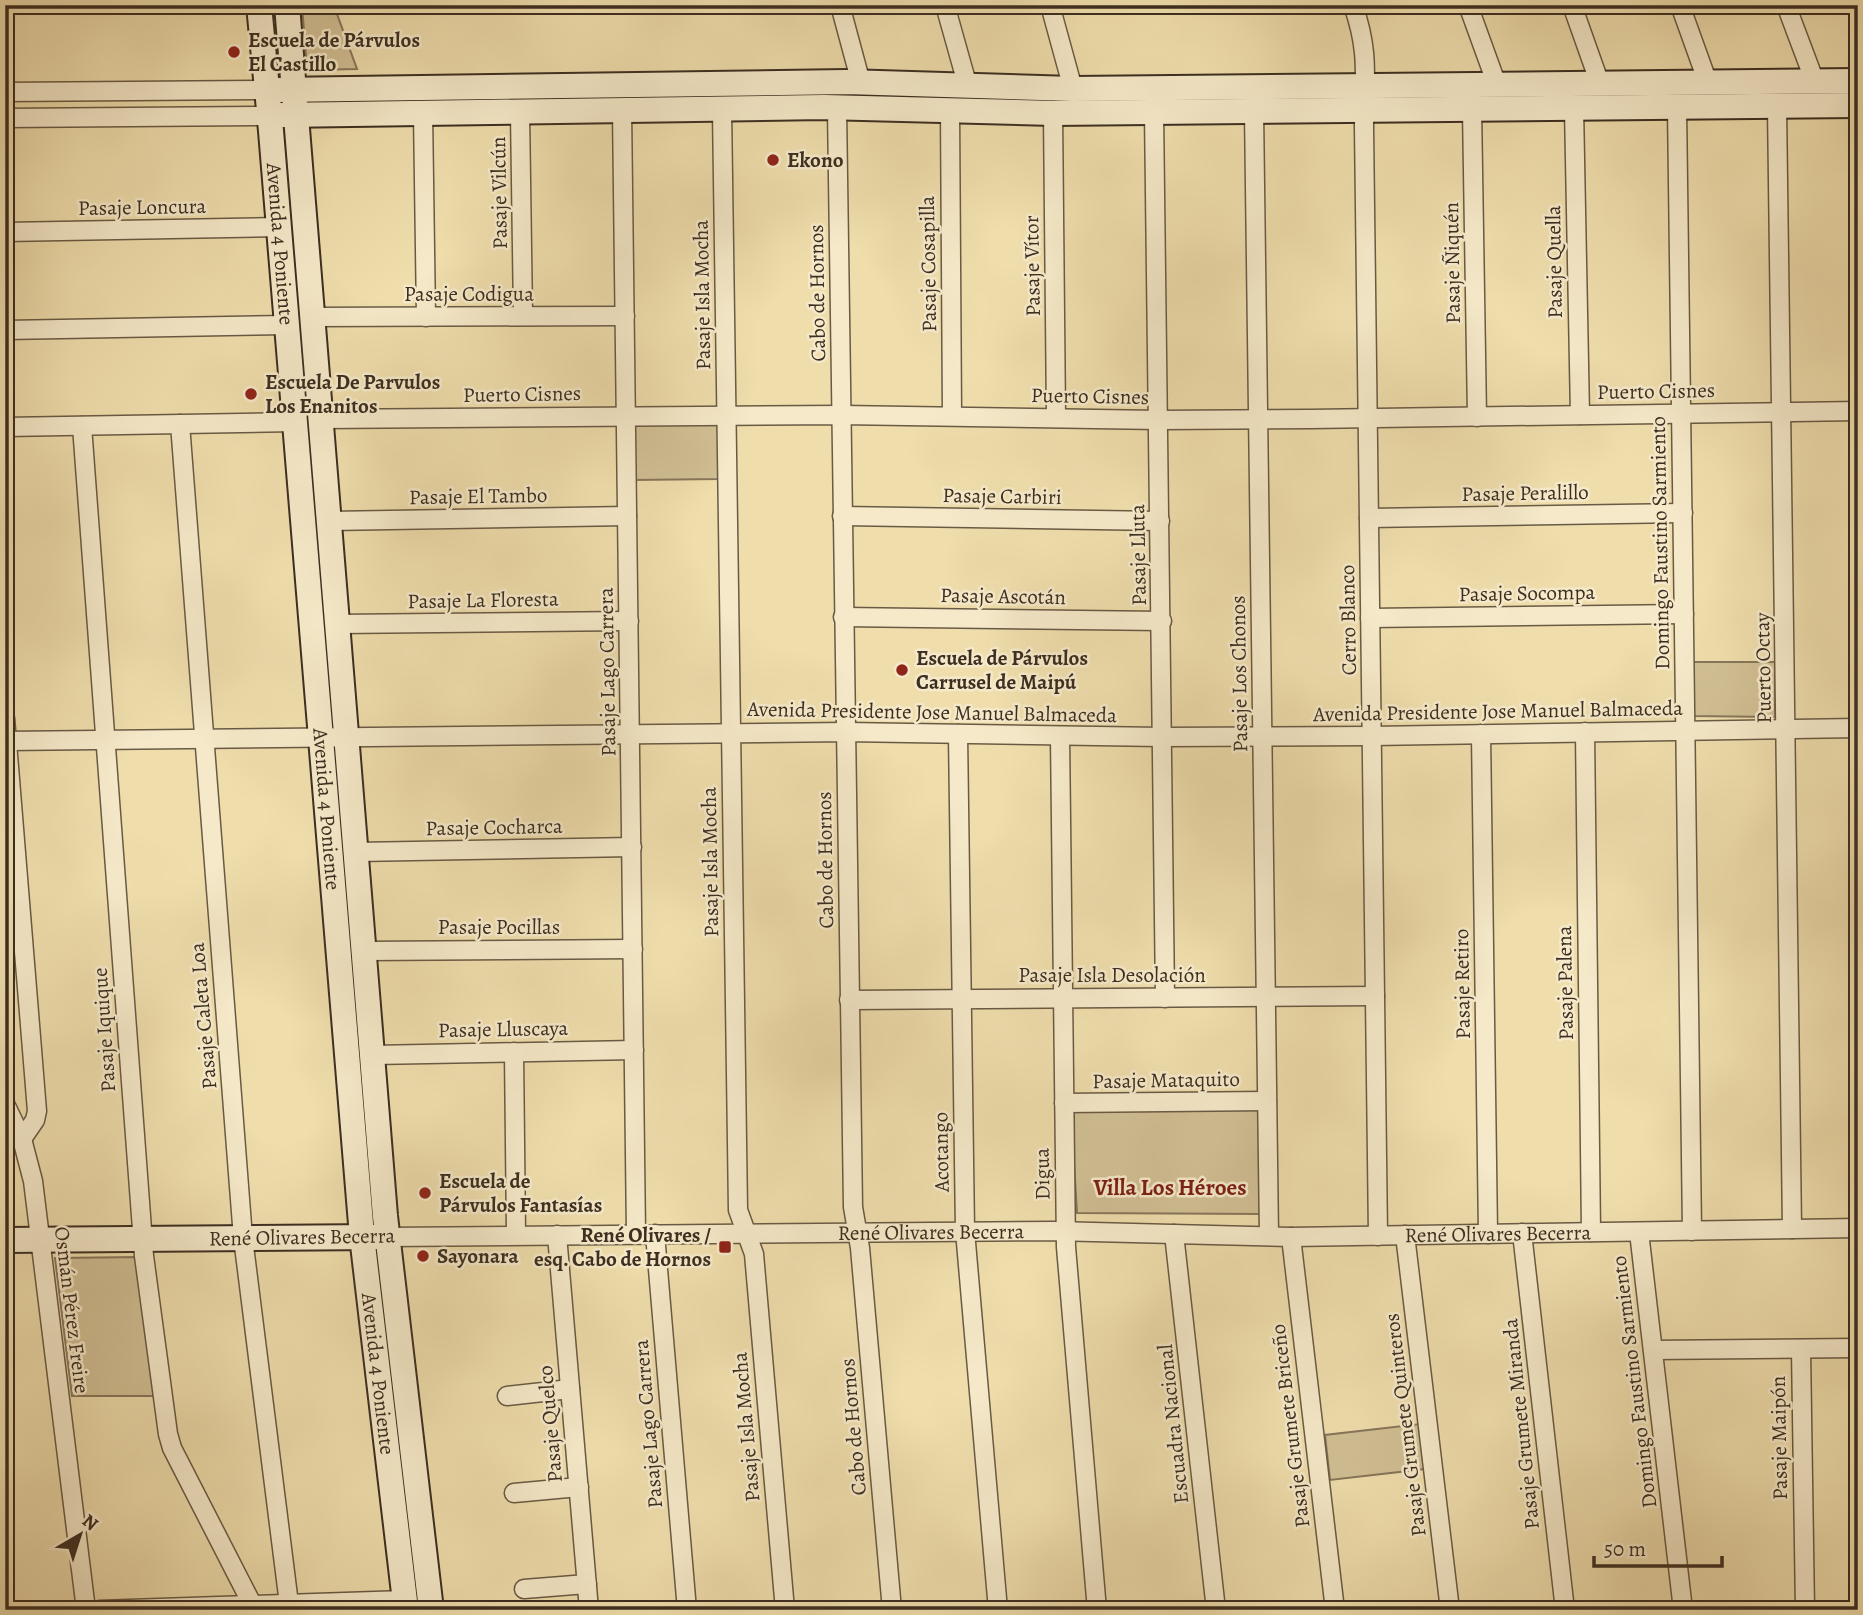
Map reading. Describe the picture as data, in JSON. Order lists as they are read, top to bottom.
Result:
{
  "streets": {
    "street": [
      "Pasaje Vilcún",
      "Pasaje Loncura",
      "Avenida 4 Poniente",
      "Pasaje Quella",
      "Pasaje Ñiquén",
      "Pasaje Cosapilla",
      "Pasaje Vítor",
      "Cabo de Hornos",
      "Pasaje Codigua",
      "Pasaje Isla Mocha",
      "Puerto Cisnes",
      "Pasaje Peralillo",
      "Pasaje El Tambo",
      "Pasaje Carbiri",
      "Domingo Faustino Sarmiento",
      "Pasaje Lluta",
      "Pasaje Socompa",
      "Pasaje Ascotán",
      "Pasaje La Floresta",
      "Cerro Blanco",
      "Puerto Octay",
      "Pasaje Lago Carrera",
      "Pasaje Los Chonos",
      "Avenida Presidente Jose Manuel Balmaceda",
      "Pasaje Cocharca",
      "Pasaje Pocillas",
      "Pasaje Isla Desolación",
      "Pasaje Palena",
      "Pasaje Retiro",
      "Pasaje Caleta Loa",
      "Pasaje Lluscaya",
      "Pasaje Iquique",
      "Pasaje Mataquito",
      "Acotango",
      "Digua",
      "René Olivares Becerra",
      "Osmán Pérez Freire",
      "Pasaje Quelco",
      "Escuadra Nacional",
      "Pasaje Grumete Miranda",
      "Pasaje Grumete Quinteros",
      "Pasaje Grumete Briceño",
      "Pasaje Maipón"
    ]
  },
  "crossings": [
    ["Pasaje Vilcún", "Pasaje Codigua"],
    ["Pasaje Loncura", "Avenida 4 Poniente"],
    ["Avenida 4 Poniente", "Pasaje Codigua"],
    ["Avenida 4 Poniente", "Puerto Cisnes"],
    ["Avenida 4 Poniente", "Pasaje El Tambo"],
    ["Avenida 4 Poniente", "Pasaje La Floresta"],
    ["Avenida 4 Poniente", "Avenida Presidente Jose Manuel Balmaceda"],
    ["Avenida 4 Poniente", "Pasaje Cocharca"],
    ["Avenida 4 Poniente", "Pasaje Pocillas"],
    ["Avenida 4 Poniente", "Pasaje Lluscaya"],
    ["Avenida 4 Poniente", "René Olivares Becerra"],
    ["Pasaje Quella", "Puerto Cisnes"],
    ["Pasaje Ñiquén", "Puerto Cisnes"],
    ["Pasaje Cosapilla", "Puerto Cisnes"],
    ["Pasaje Vítor", "Puerto Cisnes"],
    ["Cabo de Hornos", "Puerto Cisnes"],
    ["Cabo de Hornos", "Pasaje Carbiri"],
    ["Cabo de Hornos", "Pasaje Ascotán"],
    ["Cabo de Hornos", "Avenida Presidente Jose Manuel Balmaceda"],
    ["Cabo de Hornos", "Pasaje Isla Desolación"],
    ["Cabo de Hornos", "René Olivares Becerra"],
    ["Pasaje Codigua", "Pasaje Lago Carrera"],
    ["Pasaje Isla Mocha", "Puerto Cisnes"],
    ["Pasaje Isla Mocha", "Avenida Presidente Jose Manuel Balmaceda"],
    ["Pasaje Isla Mocha", "René Olivares Becerra"],
    ["Puerto Cisnes", "Domingo Faustino Sarmiento"],
    ["Puerto Cisnes", "Pasaje Lluta"],
    ["Puerto Cisnes", "Cerro Blanco"],
    ["Puerto Cisnes", "Puerto Octay"],
    ["Puerto Cisnes", "Pasaje Lago Carrera"],
    ["Puerto Cisnes", "Pasaje Los Chonos"],
    ["Pasaje Peralillo", "Domingo Faustino Sarmiento"],
    ["Pasaje Peralillo", "Cerro Blanco"],
    ["Pasaje El Tambo", "Pasaje Lago Carrera"],
    ["Pasaje Carbiri", "Pasaje Lluta"],
    ["Domingo Faustino Sarmiento", "Pasaje Socompa"],
    ["Domingo Faustino Sarmiento", "Avenida Presidente Jose Manuel Balmaceda"],
    ["Domingo Faustino Sarmiento", "René Olivares Becerra"],
    ["Pasaje Lluta", "Pasaje Ascotán"],
    ["Pasaje Lluta", "Avenida Presidente Jose Manuel Balmaceda"],
    ["Pasaje Lluta", "Pasaje Isla Desolación"],
    ["Pasaje Socompa", "Cerro Blanco"],
    ["Pasaje La Floresta", "Pasaje Lago Carrera"],
    ["Cerro Blanco", "Avenida Presidente Jose Manuel Balmaceda"],
    ["Cerro Blanco", "Pasaje Isla Desolación"],
    ["Cerro Blanco", "René Olivares Becerra"],
    ["Puerto Octay", "Avenida Presidente Jose Manuel Balmaceda"],
    ["Puerto Octay", "René Olivares Becerra"],
    ["Pasaje Lago Carrera", "Avenida Presidente Jose Manuel Balmaceda"],
    ["Pasaje Lago Carrera", "Pasaje Cocharca"],
    ["Pasaje Lago Carrera", "Pasaje Pocillas"],
    ["Pasaje Lago Carrera", "Pasaje Lluscaya"],
    ["Pasaje Lago Carrera", "René Olivares Becerra"],
    ["Pasaje Los Chonos", "Avenida Presidente Jose Manuel Balmaceda"],
    ["Pasaje Los Chonos", "Pasaje Isla Desolación"],
    ["Pasaje Los Chonos", "Pasaje Mataquito"],
    ["Pasaje Los Chonos", "René Olivares Becerra"],
    ["Avenida Presidente Jose Manuel Balmaceda", "Pasaje Palena"],
    ["Avenida Presidente Jose Manuel Balmaceda", "Pasaje Retiro"],
    ["Avenida Presidente Jose Manuel Balmaceda", "Pasaje Caleta Loa"],
    ["Avenida Presidente Jose Manuel Balmaceda", "Pasaje Iquique"],
    ["Avenida Presidente Jose Manuel Balmaceda", "Acotango"],
    ["Avenida Presidente Jose Manuel Balmaceda", "Digua"],
    ["Pasaje Isla Desolación", "Acotango"],
    ["Pasaje Isla Desolación", "Digua"],
    ["Pasaje Palena", "René Olivares Becerra"],
    ["Pasaje Retiro", "René Olivares Becerra"],
    ["Pasaje Caleta Loa", "René Olivares Becerra"],
    ["Pasaje Iquique", "René Olivares Becerra"],
    ["Pasaje Mataquito", "Digua"],
    ["Acotango", "René Olivares Becerra"],
    ["Digua", "René Olivares Becerra"],
    ["René Olivares Becerra", "Osmán Pérez Freire"],
    ["René Olivares Becerra", "Pasaje Quelco"],
    ["René Olivares Becerra", "Escuadra Nacional"],
    ["René Olivares Becerra", "Pasaje Grumete Miranda"],
    ["René Olivares Becerra", "Pasaje Grumete Quinteros"],
    ["René Olivares Becerra", "Pasaje Grumete Briceño"]
  ],
  "districts": ["Villa Los Héroes"],
  "places": {
    "other": [
      "Escuela de Párvulos El Castillo",
      "Ekono",
      "Escuela De Parvulos Los Enanitos",
      "Escuela de Párvulos Carrusel de Maipú",
      "Escuela de Párvulos Fantasías",
      "Sayonara"
    ],
    "transit": ["René Olivares / esq. Cabo de Hornos"]
  },
  "scale_bar": "50 m",
  "north": "top right"
}
